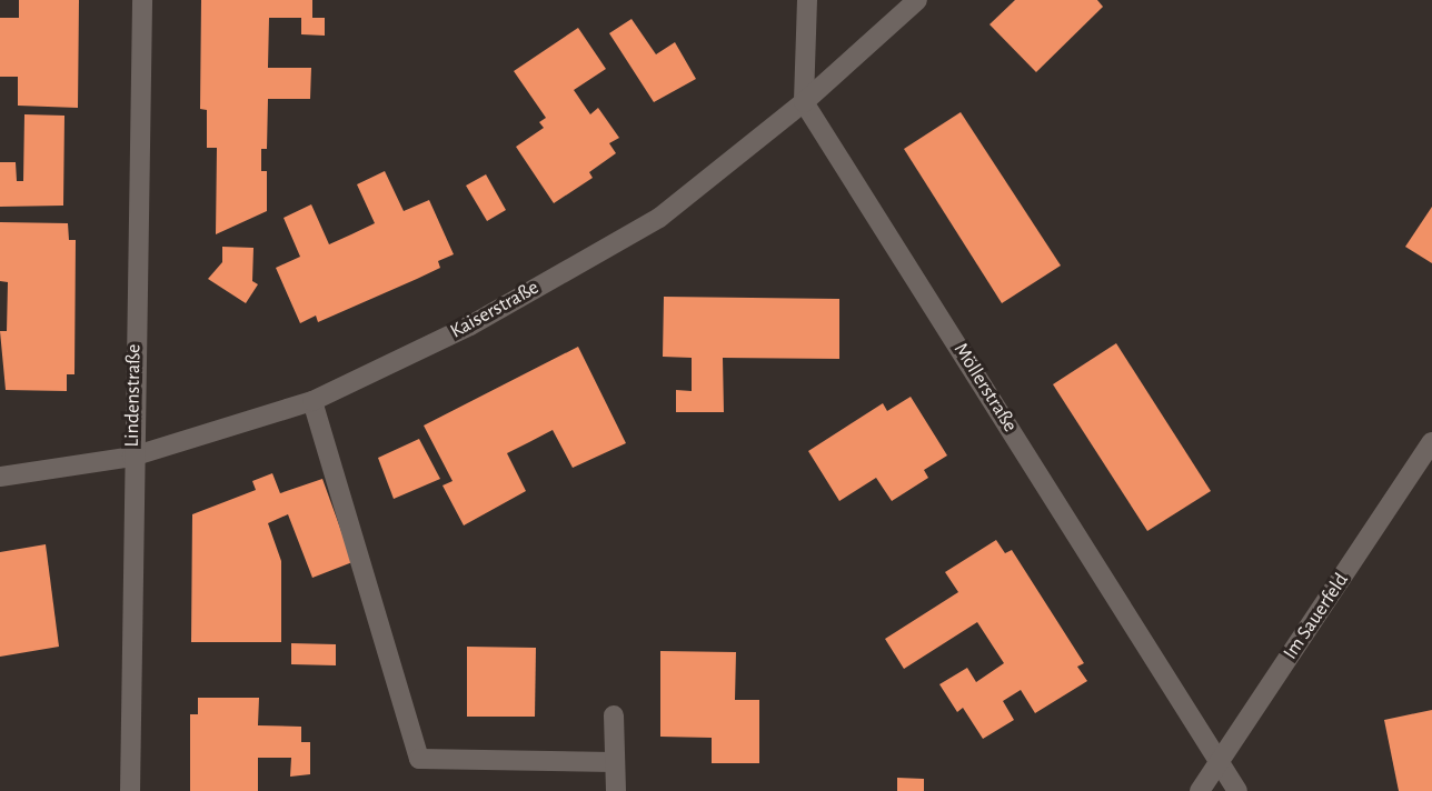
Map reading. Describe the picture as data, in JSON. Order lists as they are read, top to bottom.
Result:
{
  "streets": {
    "street": [
      "Kaiserstraße",
      "Möllerstraße",
      "Lindenstraße",
      "Im Sauerfeld"
    ]
  },
  "crossings": [
    ["Kaiserstraße", "Möllerstraße"],
    ["Kaiserstraße", "Lindenstraße"],
    ["Möllerstraße", "Im Sauerfeld"]
  ]
}
